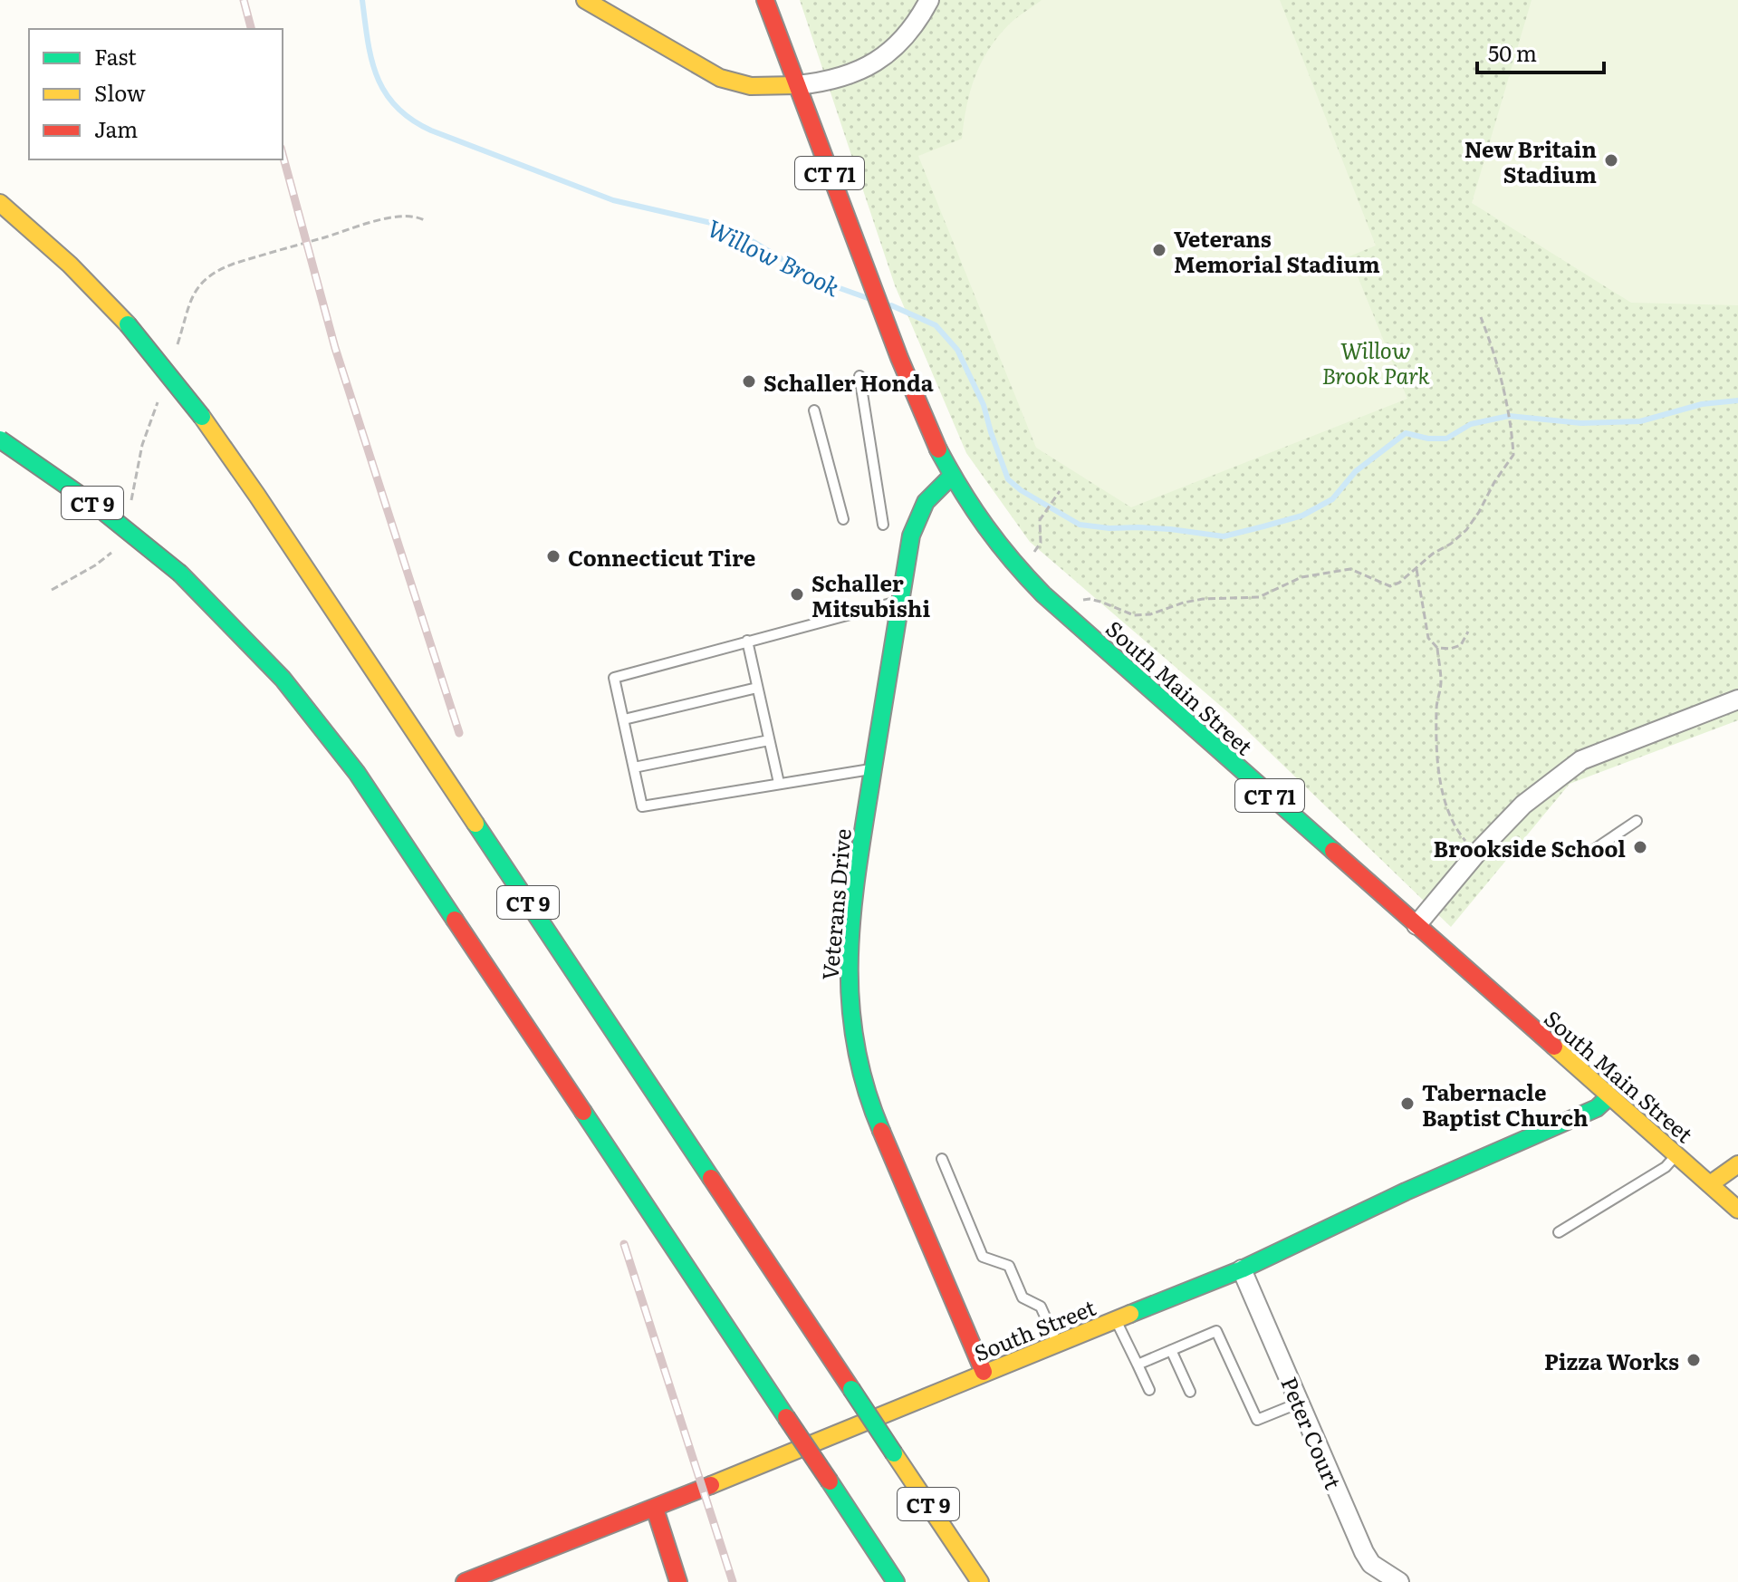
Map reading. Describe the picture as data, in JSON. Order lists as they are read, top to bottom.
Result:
{
  "streets": {
    "main road": [
      "CT 71",
      "CT 9",
      "South Main Street",
      "Veterans Drive",
      "South Street"
    ],
    "street": ["Peter Court"]
  },
  "crossings": [
    ["CT 71", "South Main Street"],
    ["South Main Street", "Veterans Drive"],
    ["South Main Street", "South Street"],
    ["Veterans Drive", "South Street"],
    ["South Street", "Peter Court"]
  ],
  "water": ["Willow Brook"],
  "parks": ["Willow Brook Park"],
  "places": [
    "New Britain Stadium",
    "Veterans Memorial Stadium",
    "Schaller Honda",
    "Connecticut Tire",
    "Schaller Mitsubishi",
    "Brookside School",
    "Tabernacle Baptist Church",
    "Pizza Works"
  ],
  "legend": ["Fast", "Slow", "Jam"],
  "scale_bar": "50 m"
}
